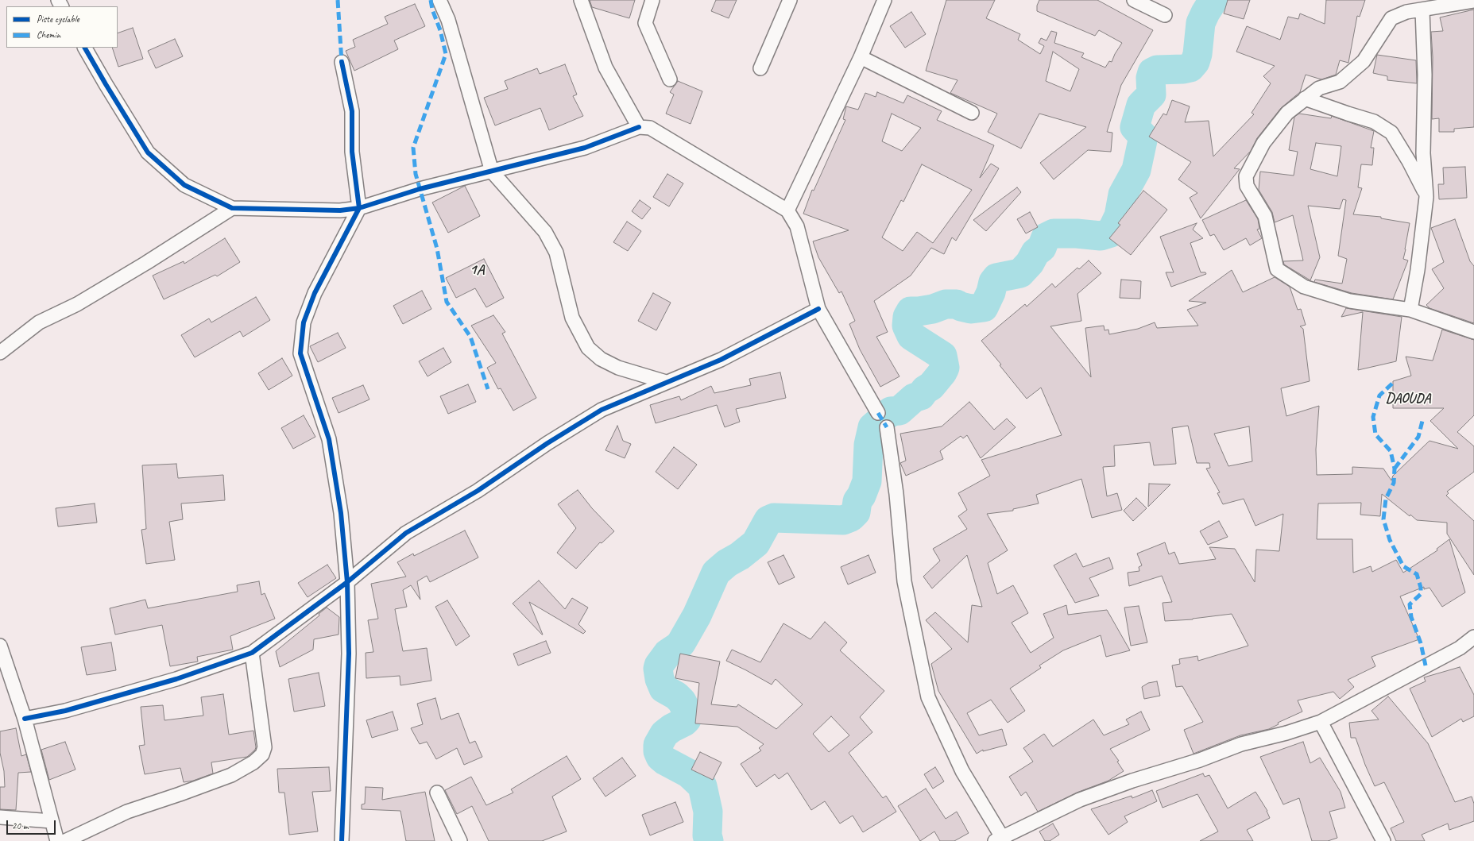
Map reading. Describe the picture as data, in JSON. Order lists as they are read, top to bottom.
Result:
{
  "districts": ["1A", "DAOUDA"],
  "legend": ["Piste cyclable", "Chemin"],
  "scale_bar": "20 m"
}
